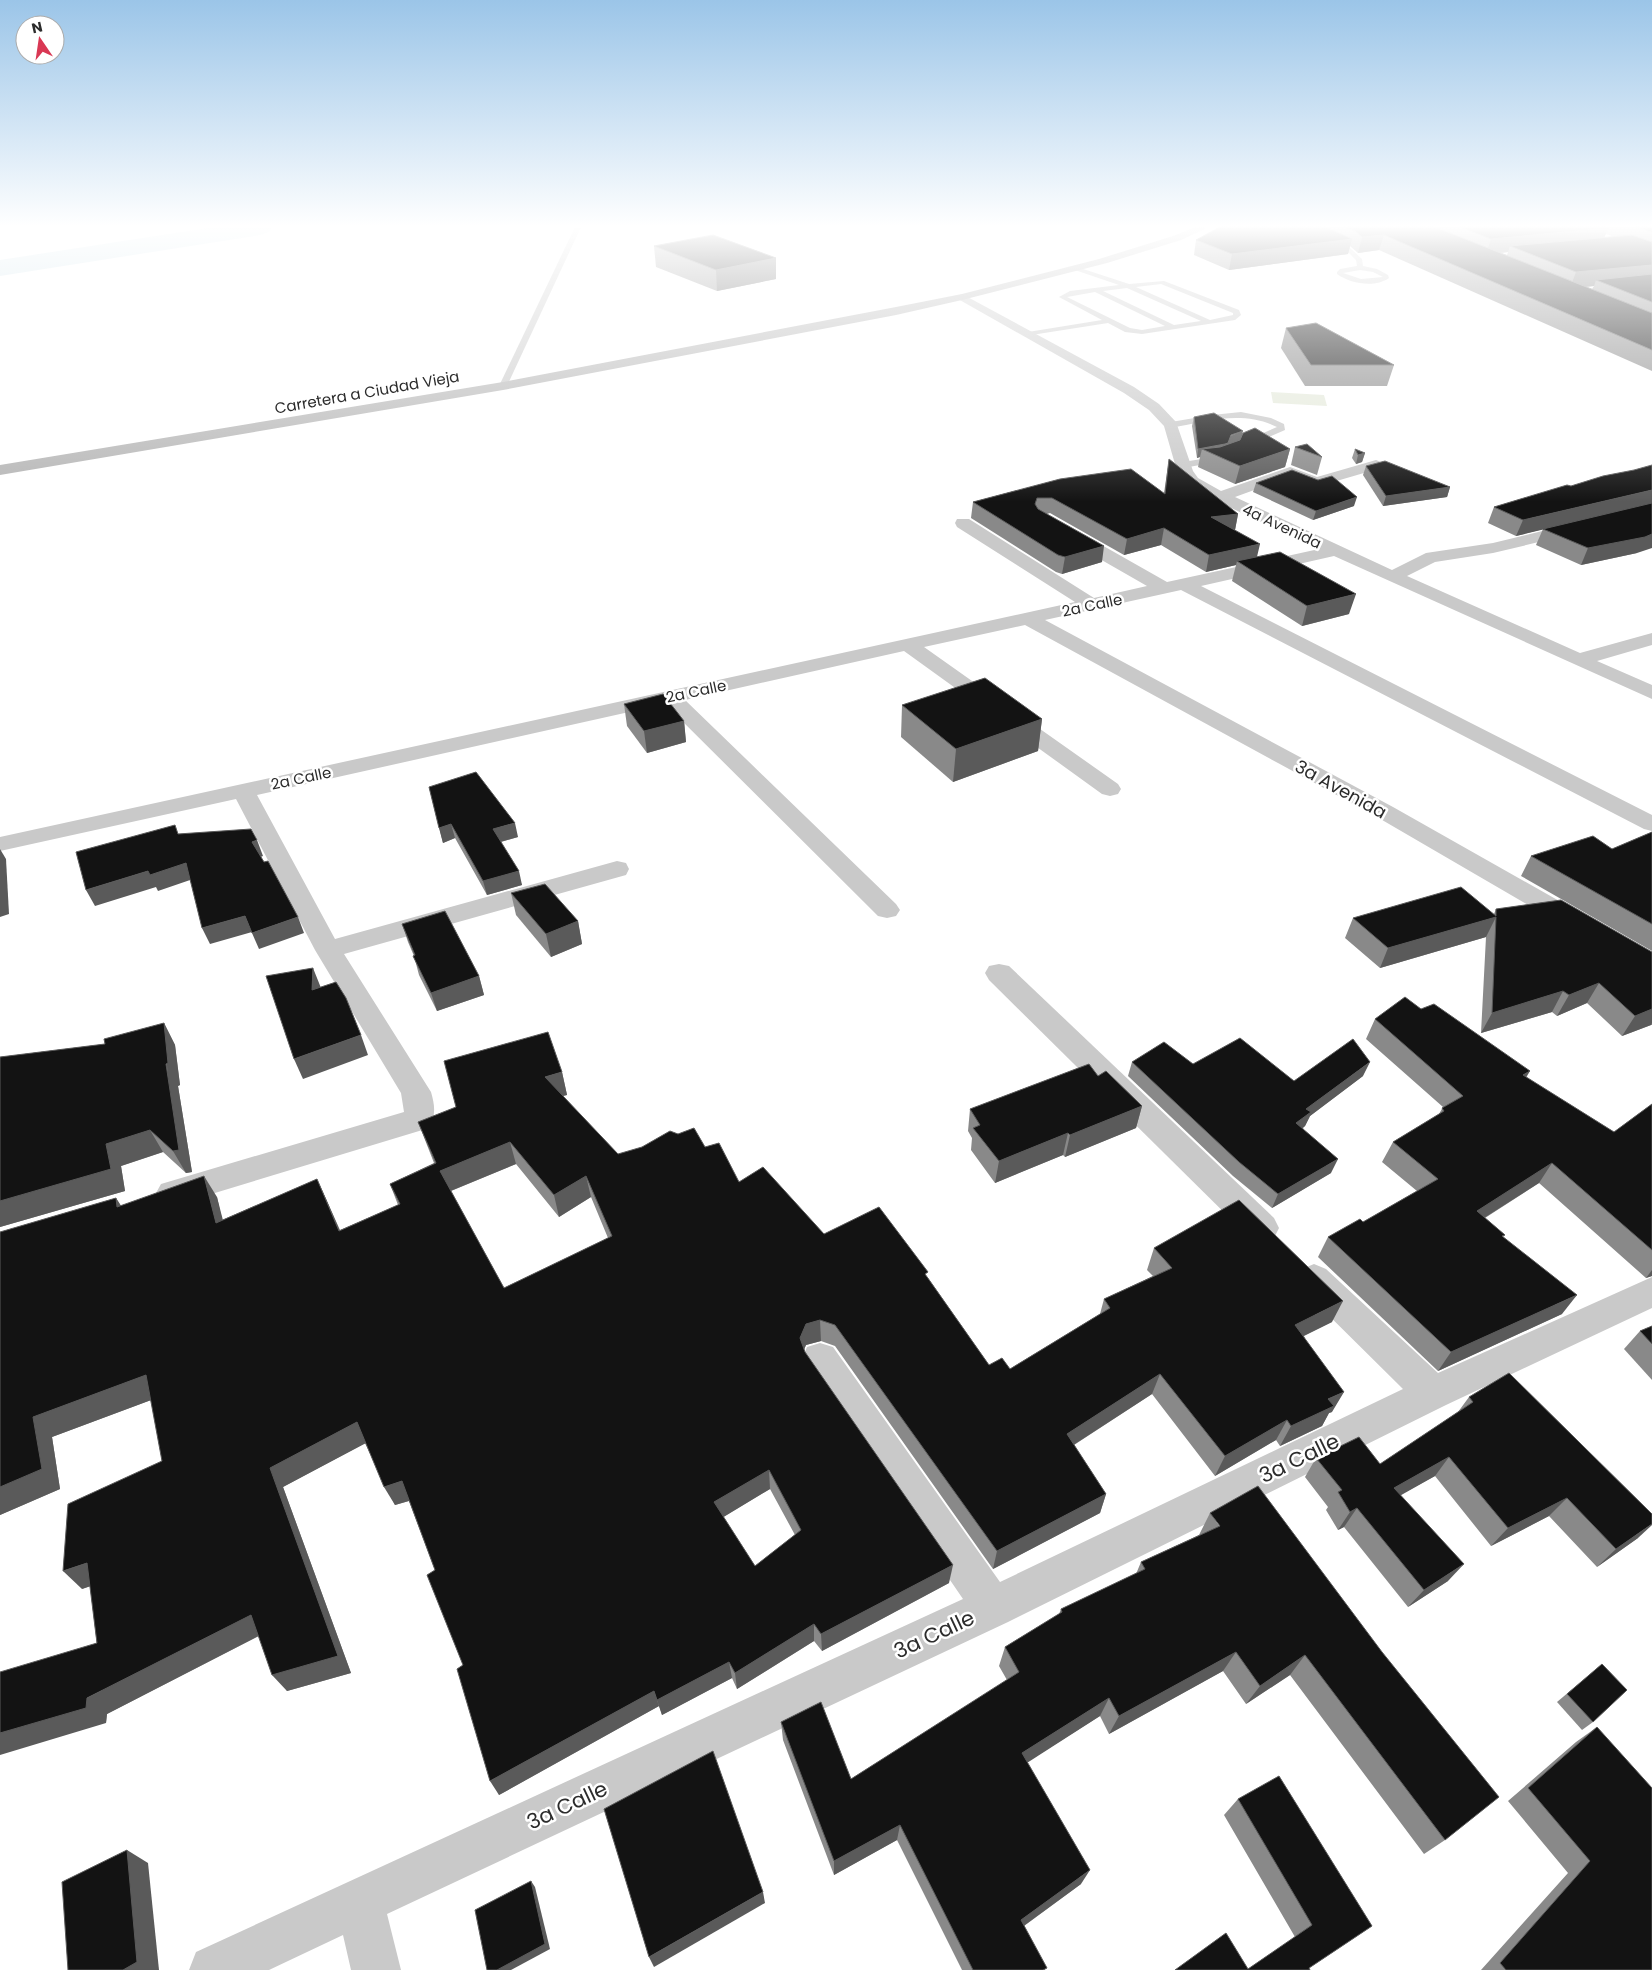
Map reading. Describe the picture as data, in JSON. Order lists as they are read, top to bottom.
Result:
{
  "streets": {
    "main road": ["Carretera a Ciudad Vieja"],
    "street": [
      "4a Avenida",
      "2a Calle",
      "3a Avenida",
      "3a Calle"
    ]
  },
  "crossings": [
    ["4a Avenida", "2a Calle"],
    ["2a Calle", "3a Avenida"]
  ],
  "north": "top"
}
